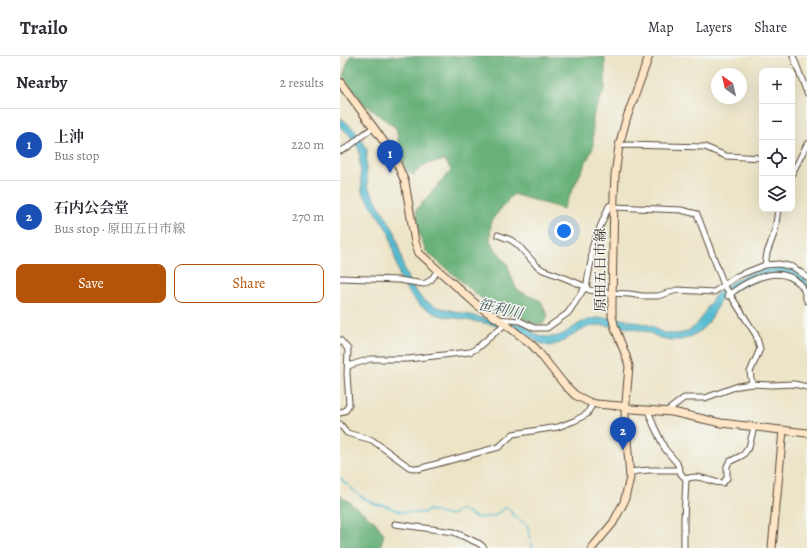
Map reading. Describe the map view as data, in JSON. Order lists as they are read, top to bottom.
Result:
{
  "streets": {
    "street": ["原田五日市線"]
  },
  "water": ["笹利川"],
  "north": "top left",
  "page": {
    "header": "Trailo",
    "nav": ["Map", "Layers", "Share"],
    "heading": ["Nearby", "2 results"],
    "map_buttons": ["+", "−"],
    "list": [
      {
        "mark": "1",
        "name": "上沖",
        "note": "Bus stop",
        "value": "220 m"
      },
      {
        "mark": "2",
        "name": "石内公会堂",
        "note": "Bus stop · 原田五日市線",
        "value": "270 m"
      }
    ],
    "pins": ["1", "2"],
    "buttons": ["Save", "Share"]
  }
}
